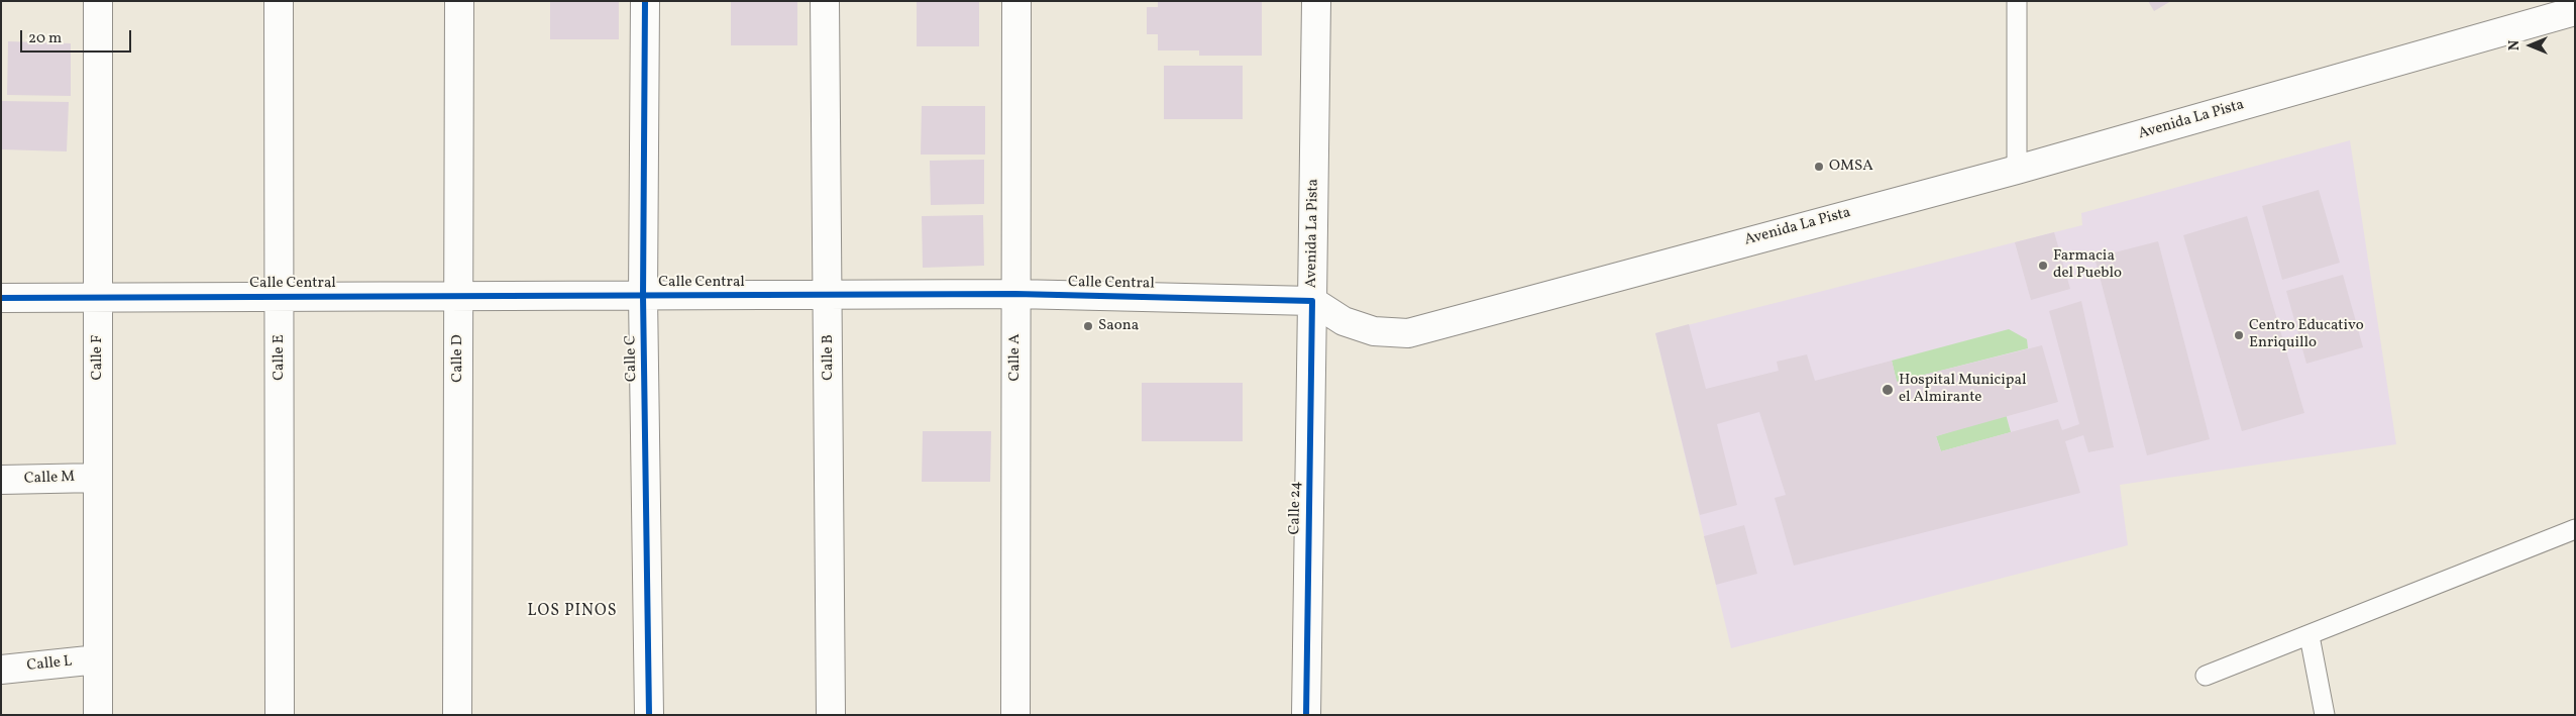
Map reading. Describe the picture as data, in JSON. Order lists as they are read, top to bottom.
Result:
{
  "streets": {
    "street": [
      "Avenida La Pista",
      "Calle Central",
      "Calle F",
      "Calle E",
      "Calle B",
      "Calle A",
      "Calle D",
      "Calle C",
      "Calle M",
      "Calle 24",
      "Calle L"
    ]
  },
  "crossings": [
    ["Avenida La Pista", "Calle Central"],
    ["Avenida La Pista", "Calle 24"],
    ["Calle Central", "Calle F"],
    ["Calle Central", "Calle E"],
    ["Calle Central", "Calle B"],
    ["Calle Central", "Calle A"],
    ["Calle Central", "Calle D"],
    ["Calle Central", "Calle C"],
    ["Calle Central", "Calle 24"],
    ["Calle F", "Calle M"],
    ["Calle F", "Calle L"]
  ],
  "districts": ["LOS PINOS"],
  "places": [
    "OMSA",
    "Farmacia del Pueblo",
    "Saona",
    "Centro Educativo Enriquillo",
    "Hospital Municipal el Almirante"
  ],
  "scale_bar": "20 m",
  "north": "left"
}
